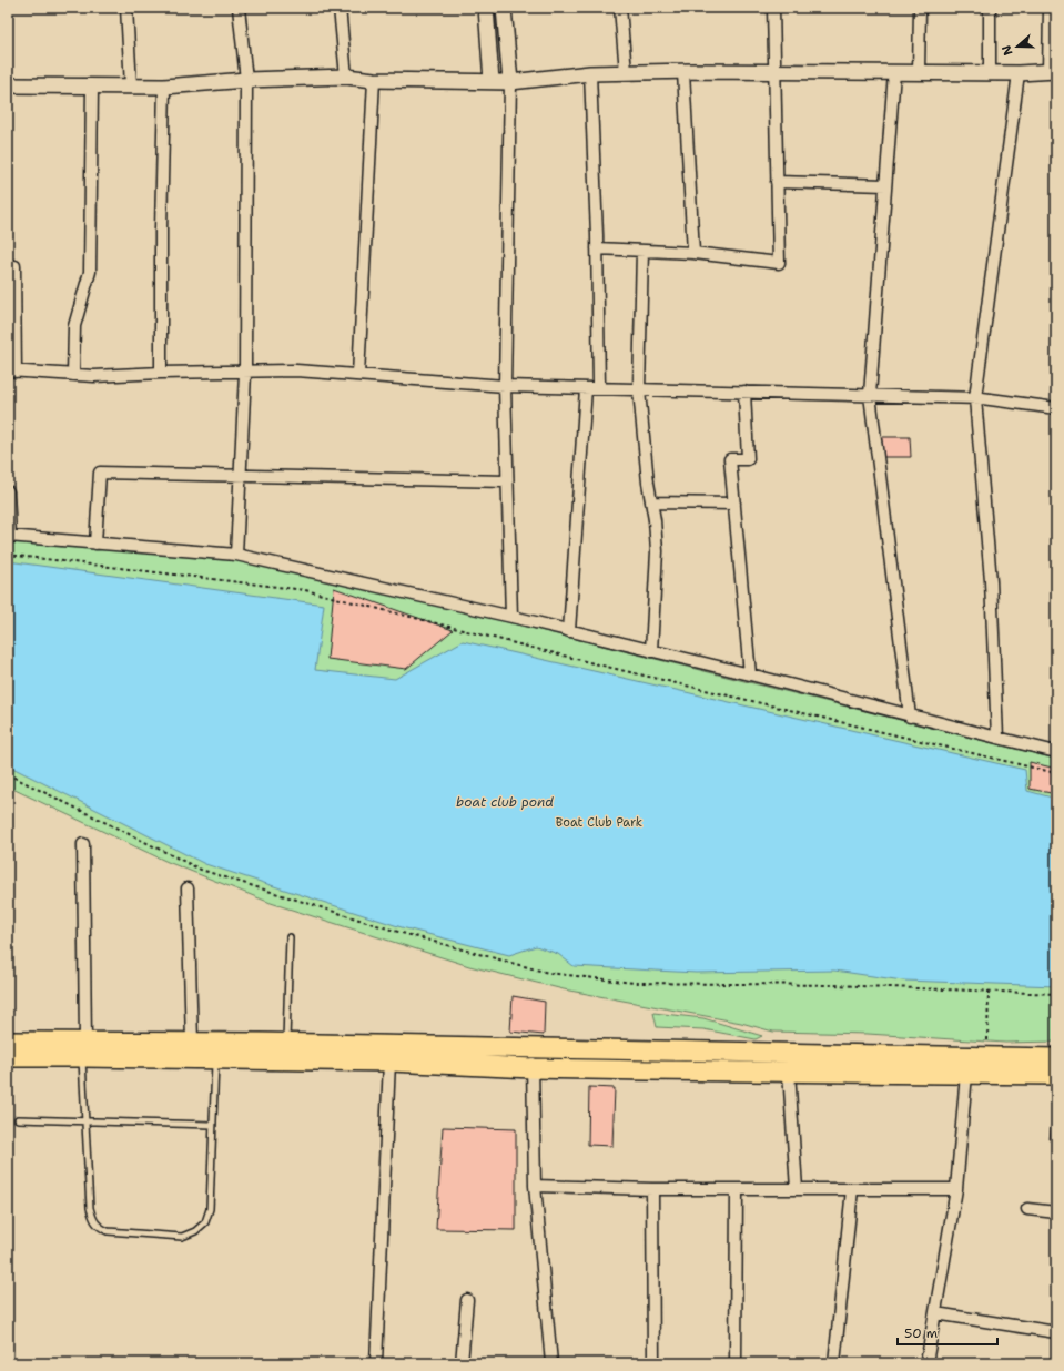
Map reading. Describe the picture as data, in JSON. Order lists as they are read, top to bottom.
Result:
{
  "water": ["boat club pond"],
  "parks": ["Boat Club Park"],
  "scale_bar": "50 m",
  "north": "left"
}
